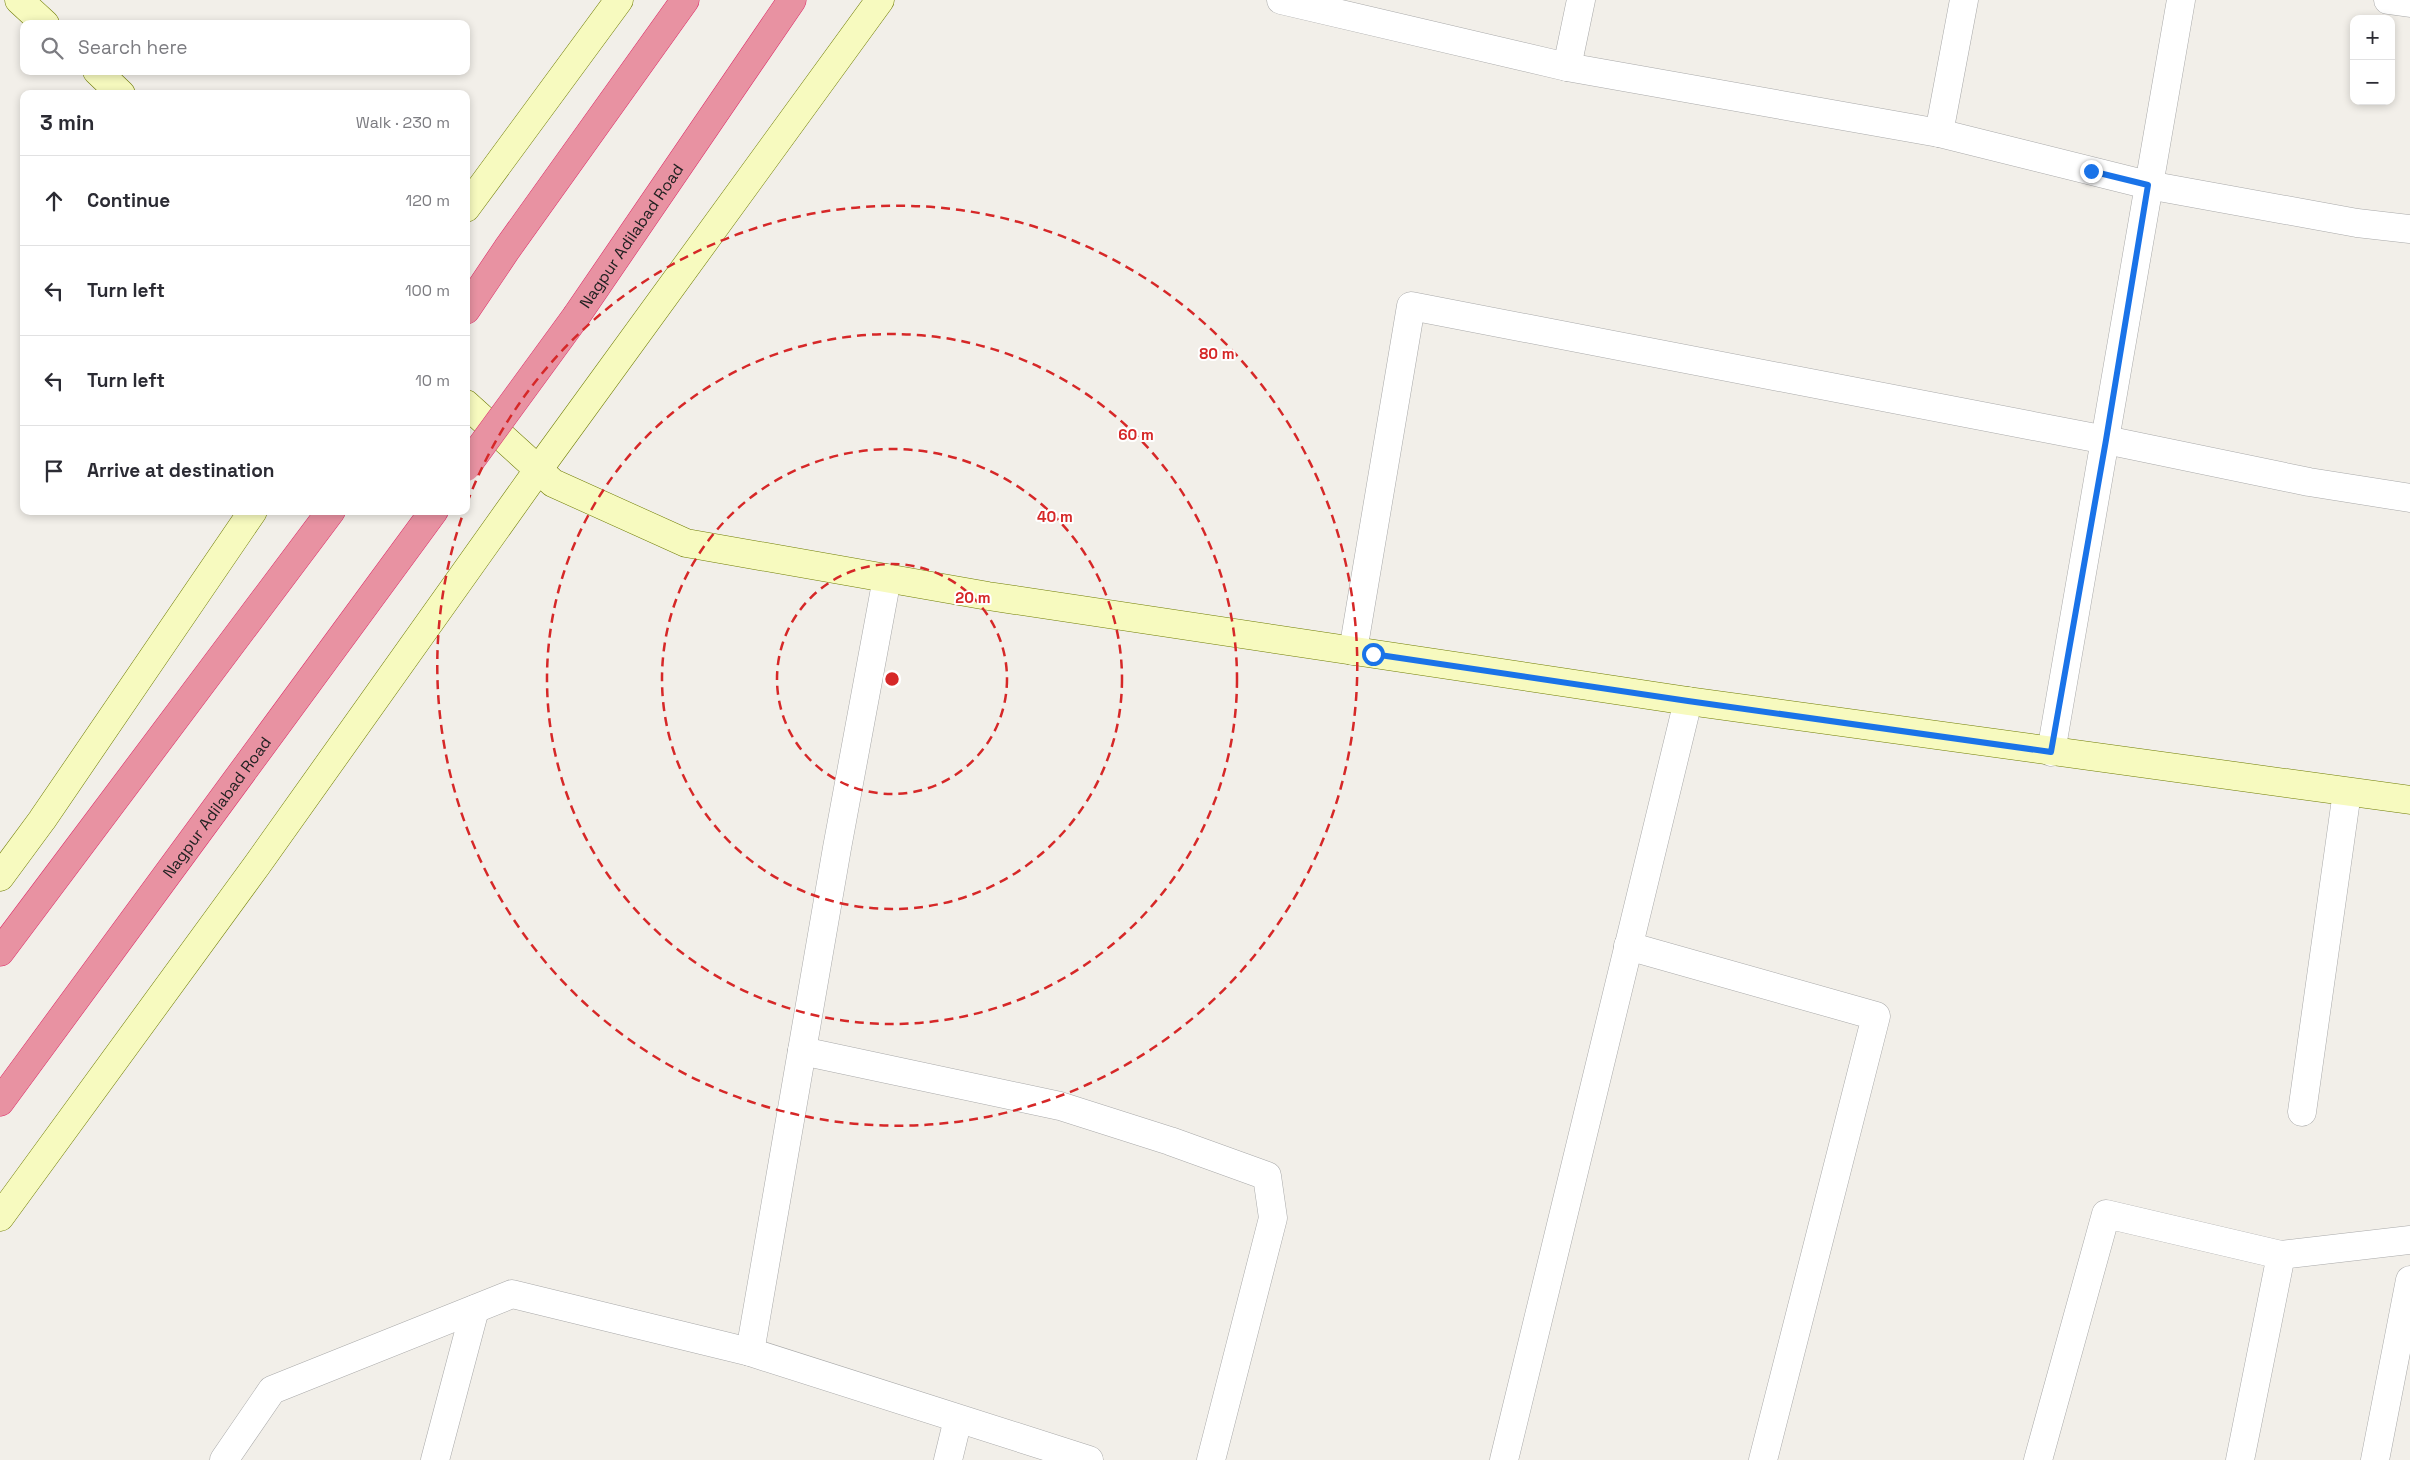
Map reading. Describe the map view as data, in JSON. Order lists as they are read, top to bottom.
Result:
{
  "streets": {
    "highway": ["Nagpur Adilabad Road"]
  },
  "page": {
    "map_buttons": ["+", "−"],
    "search": "Search here",
    "heading": ["3 min", "Walk · 230 m"],
    "list": [
      ["Continue", "120 m"],
      ["Turn left", "100 m"],
      ["Turn left", "10 m"],
      "Arrive at destination"
    ]
  },
  "rings": [
    "80 m",
    "60 m",
    "40 m",
    "20 m"
  ]
}
